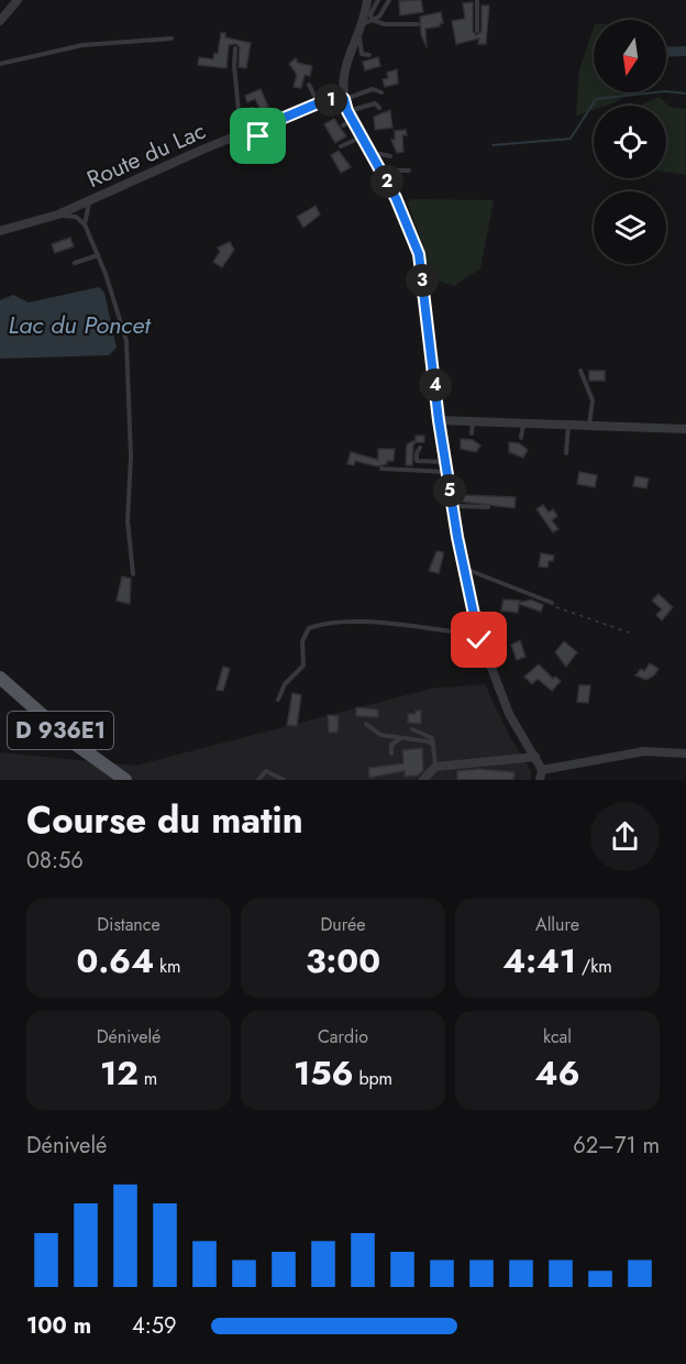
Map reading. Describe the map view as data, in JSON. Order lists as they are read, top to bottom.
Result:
{
  "streets": {
    "main road": ["D 936E1"],
    "street": ["Route du Lac"]
  },
  "water": ["Lac du Poncet"],
  "north": "bottom",
  "page": {
    "pins": [
      "1",
      "2",
      "3",
      "4",
      "5"
    ],
    "heading": ["Course du matin", "08:56"],
    "stats": [
      ["Distance", "0.64 km"],
      ["Durée", "3:00"],
      ["Allure", "4:41 /km"],
      ["Dénivelé", "12 m"],
      ["Cardio", "156 bpm"],
      ["kcal", "46"]
    ],
    "chart": ["Dénivelé", "62–71 m"],
    "list": [
      {
        "name": "100 m",
        "note": "4:59"
      }
    ]
  }
}
